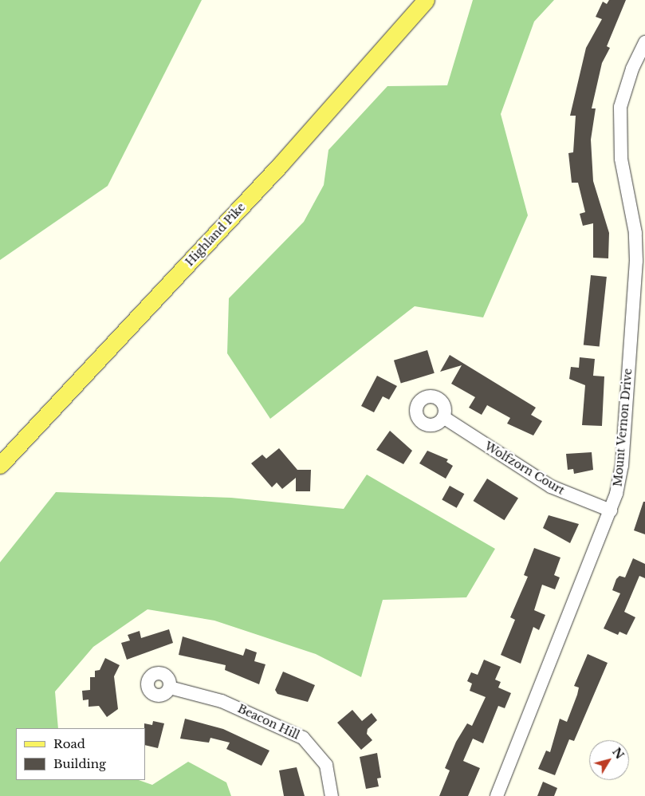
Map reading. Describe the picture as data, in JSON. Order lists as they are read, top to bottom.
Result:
{
  "streets": {
    "main road": ["Highland Pike"],
    "street": ["Mount Vernon Drive", "Wolfzorn Court", "Beacon Hill"]
  },
  "crossings": [
    ["Mount Vernon Drive", "Wolfzorn Court"]
  ],
  "legend": ["Road", "Building"],
  "north": "top right"
}
